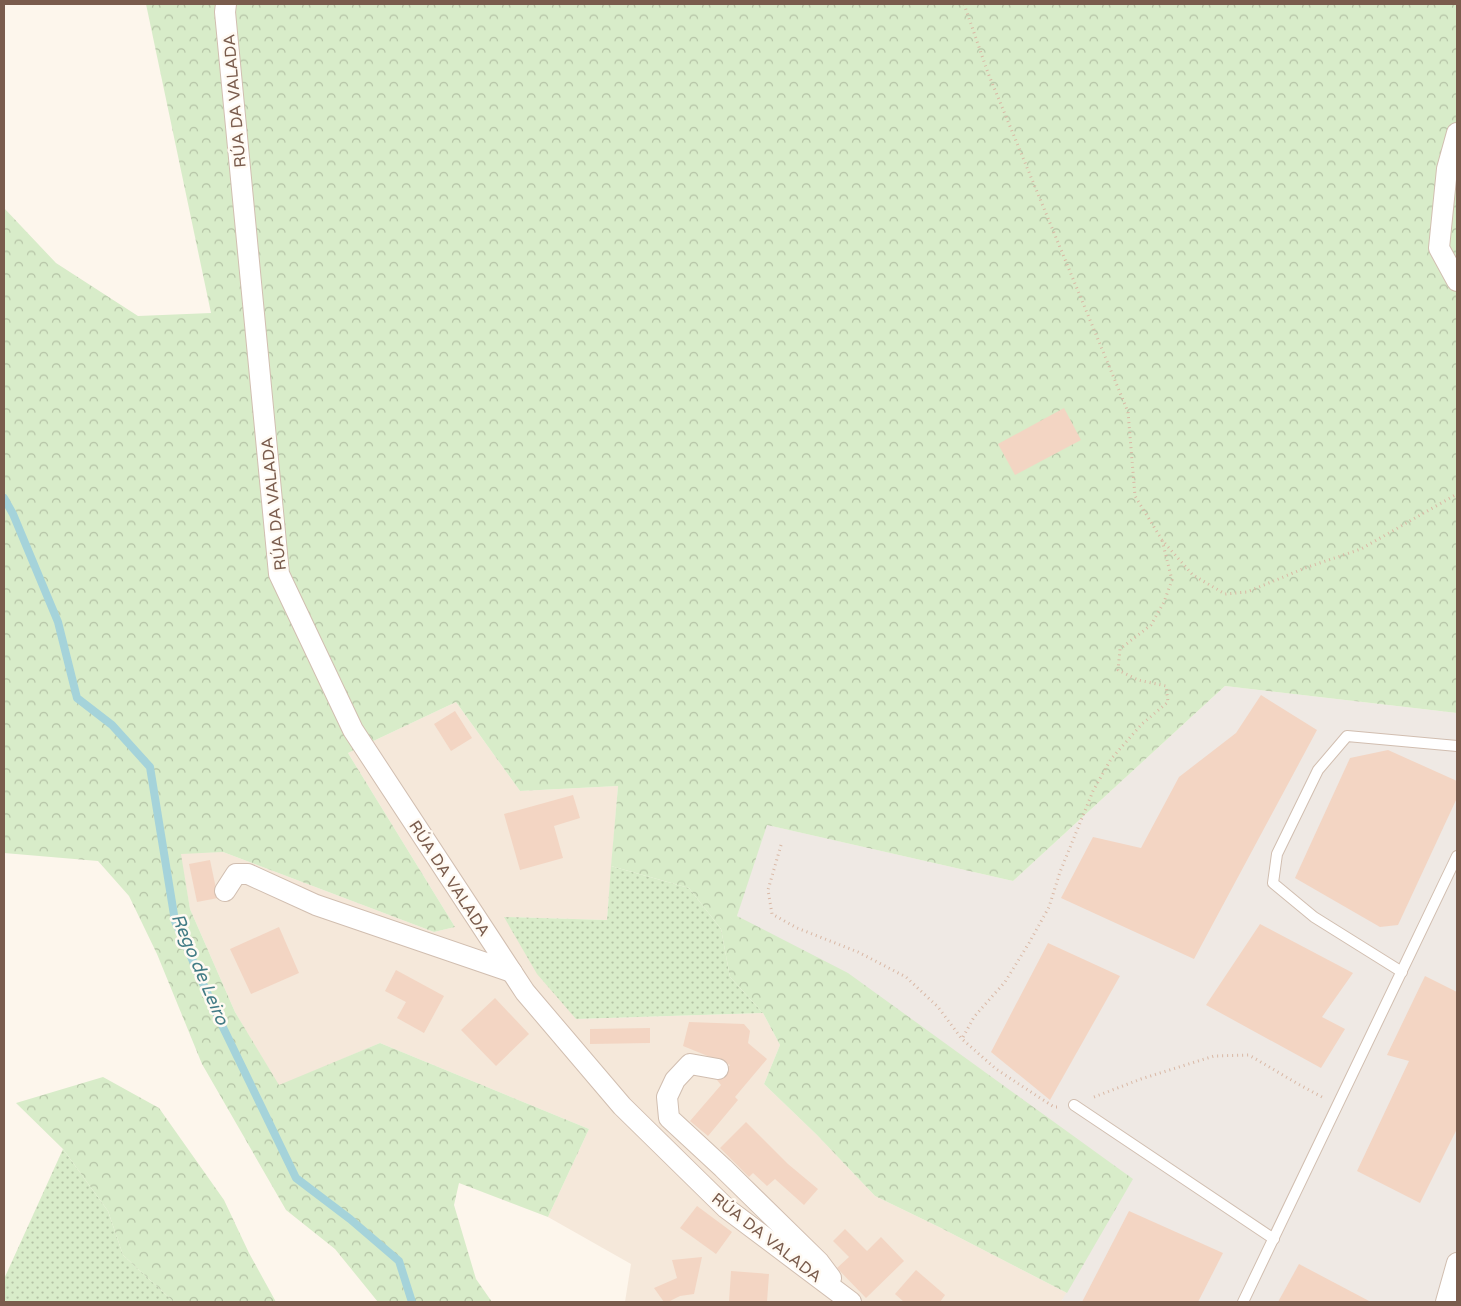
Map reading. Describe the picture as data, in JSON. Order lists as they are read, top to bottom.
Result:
{
  "streets": {
    "street": ["RÚA DA VALADA"]
  },
  "water": ["Rego de Leiro"]
}
